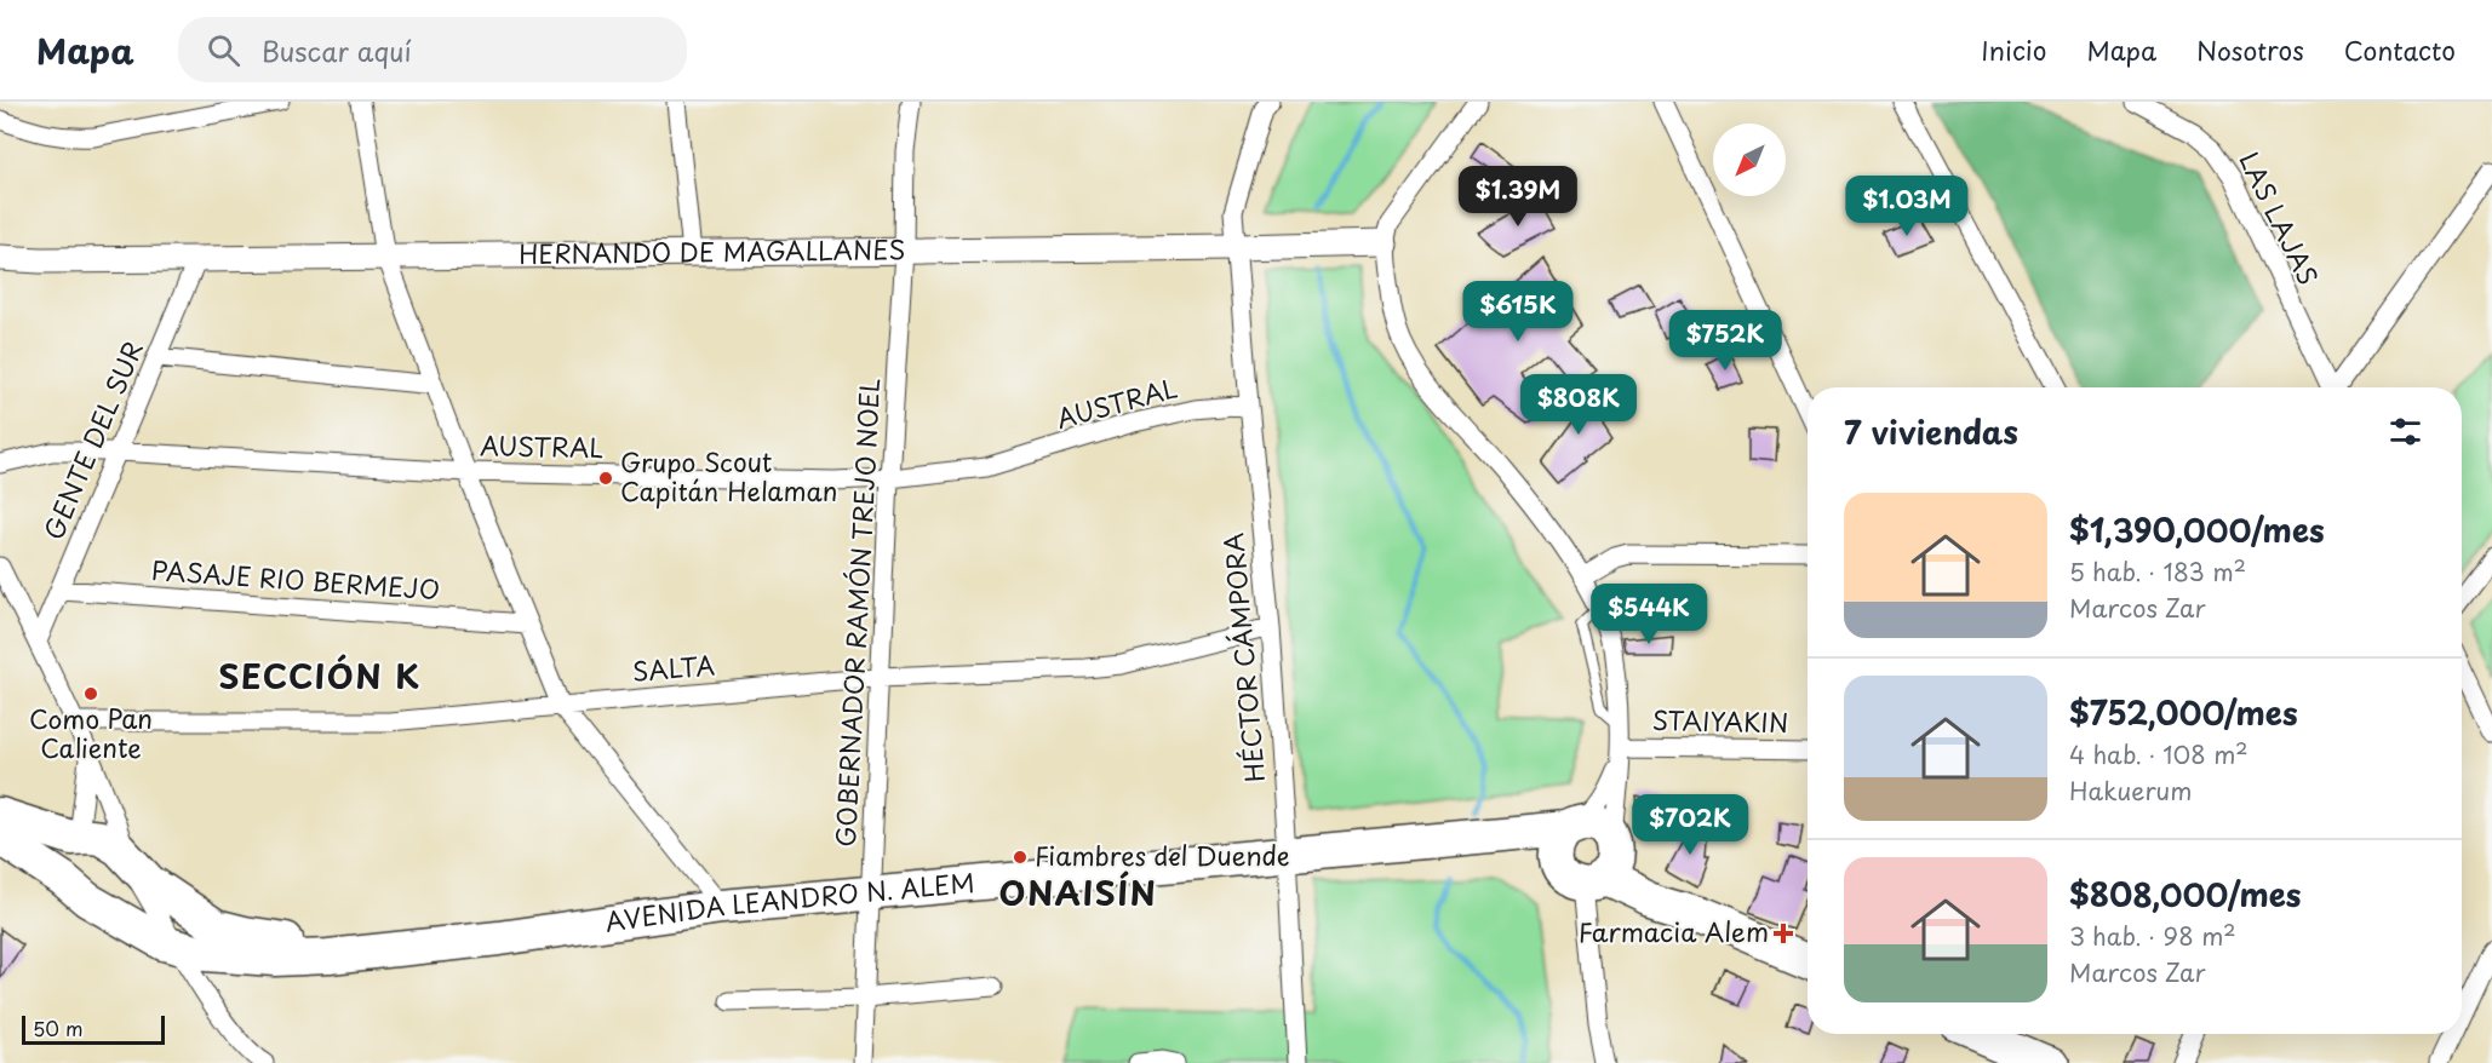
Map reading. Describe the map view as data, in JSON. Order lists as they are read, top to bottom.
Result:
{
  "streets": {
    "highway": ["AVENIDA LEANDRO N. ALEM"],
    "main road": ["HERNANDO DE MAGALLANES"],
    "street": [
      "LAS LAJAS",
      "AUSTRAL",
      "GENTE DEL SUR",
      "PASAJE RIO BERMEJO",
      "GOBERNADOR RAMÓN TREJO NOEL",
      "HÉCTOR CÁMPORA",
      "SALTA",
      "STAIYAKIN"
    ]
  },
  "crossings": [
    ["HERNANDO DE MAGALLANES", "GENTE DEL SUR"],
    ["HERNANDO DE MAGALLANES", "GOBERNADOR RAMÓN TREJO NOEL"],
    ["HERNANDO DE MAGALLANES", "HÉCTOR CÁMPORA"],
    ["AUSTRAL", "GENTE DEL SUR"],
    ["AUSTRAL", "GOBERNADOR RAMÓN TREJO NOEL"],
    ["AUSTRAL", "HÉCTOR CÁMPORA"],
    ["GENTE DEL SUR", "PASAJE RIO BERMEJO"],
    ["GOBERNADOR RAMÓN TREJO NOEL", "SALTA"],
    ["GOBERNADOR RAMÓN TREJO NOEL", "AVENIDA LEANDRO N. ALEM"],
    ["HÉCTOR CÁMPORA", "SALTA"],
    ["HÉCTOR CÁMPORA", "AVENIDA LEANDRO N. ALEM"]
  ],
  "districts": ["SECCIÓN K", "ONAISÍN"],
  "places": {
    "other": ["Grupo Scout Capitán Helaman", "Como Pan Caliente", "Fiambres del Duende"],
    "health": ["Farmacia Alem"]
  },
  "scale_bar": "50 m",
  "north": "bottom left",
  "page": {
    "header": "Mapa",
    "search": "Buscar aquí",
    "nav": [
      "Inicio",
      "Mapa",
      "Nosotros",
      "Contacto"
    ],
    "price": [
      "$1.39M",
      "$1.03M",
      "$615K",
      "$752K",
      "$808K",
      "$544K",
      "$702K"
    ],
    "heading": "7 viviendas",
    "list": [
      {
        "name": "$1,390,000/mes",
        "note": "5 hab. · 183 m² · Marcos Zar"
      },
      {
        "name": "$752,000/mes",
        "note": "4 hab. · 108 m² · Hakuerum"
      },
      {
        "name": "$808,000/mes",
        "note": "3 hab. · 98 m² · Marcos Zar"
      }
    ],
    "scale": "50 m"
  }
}
